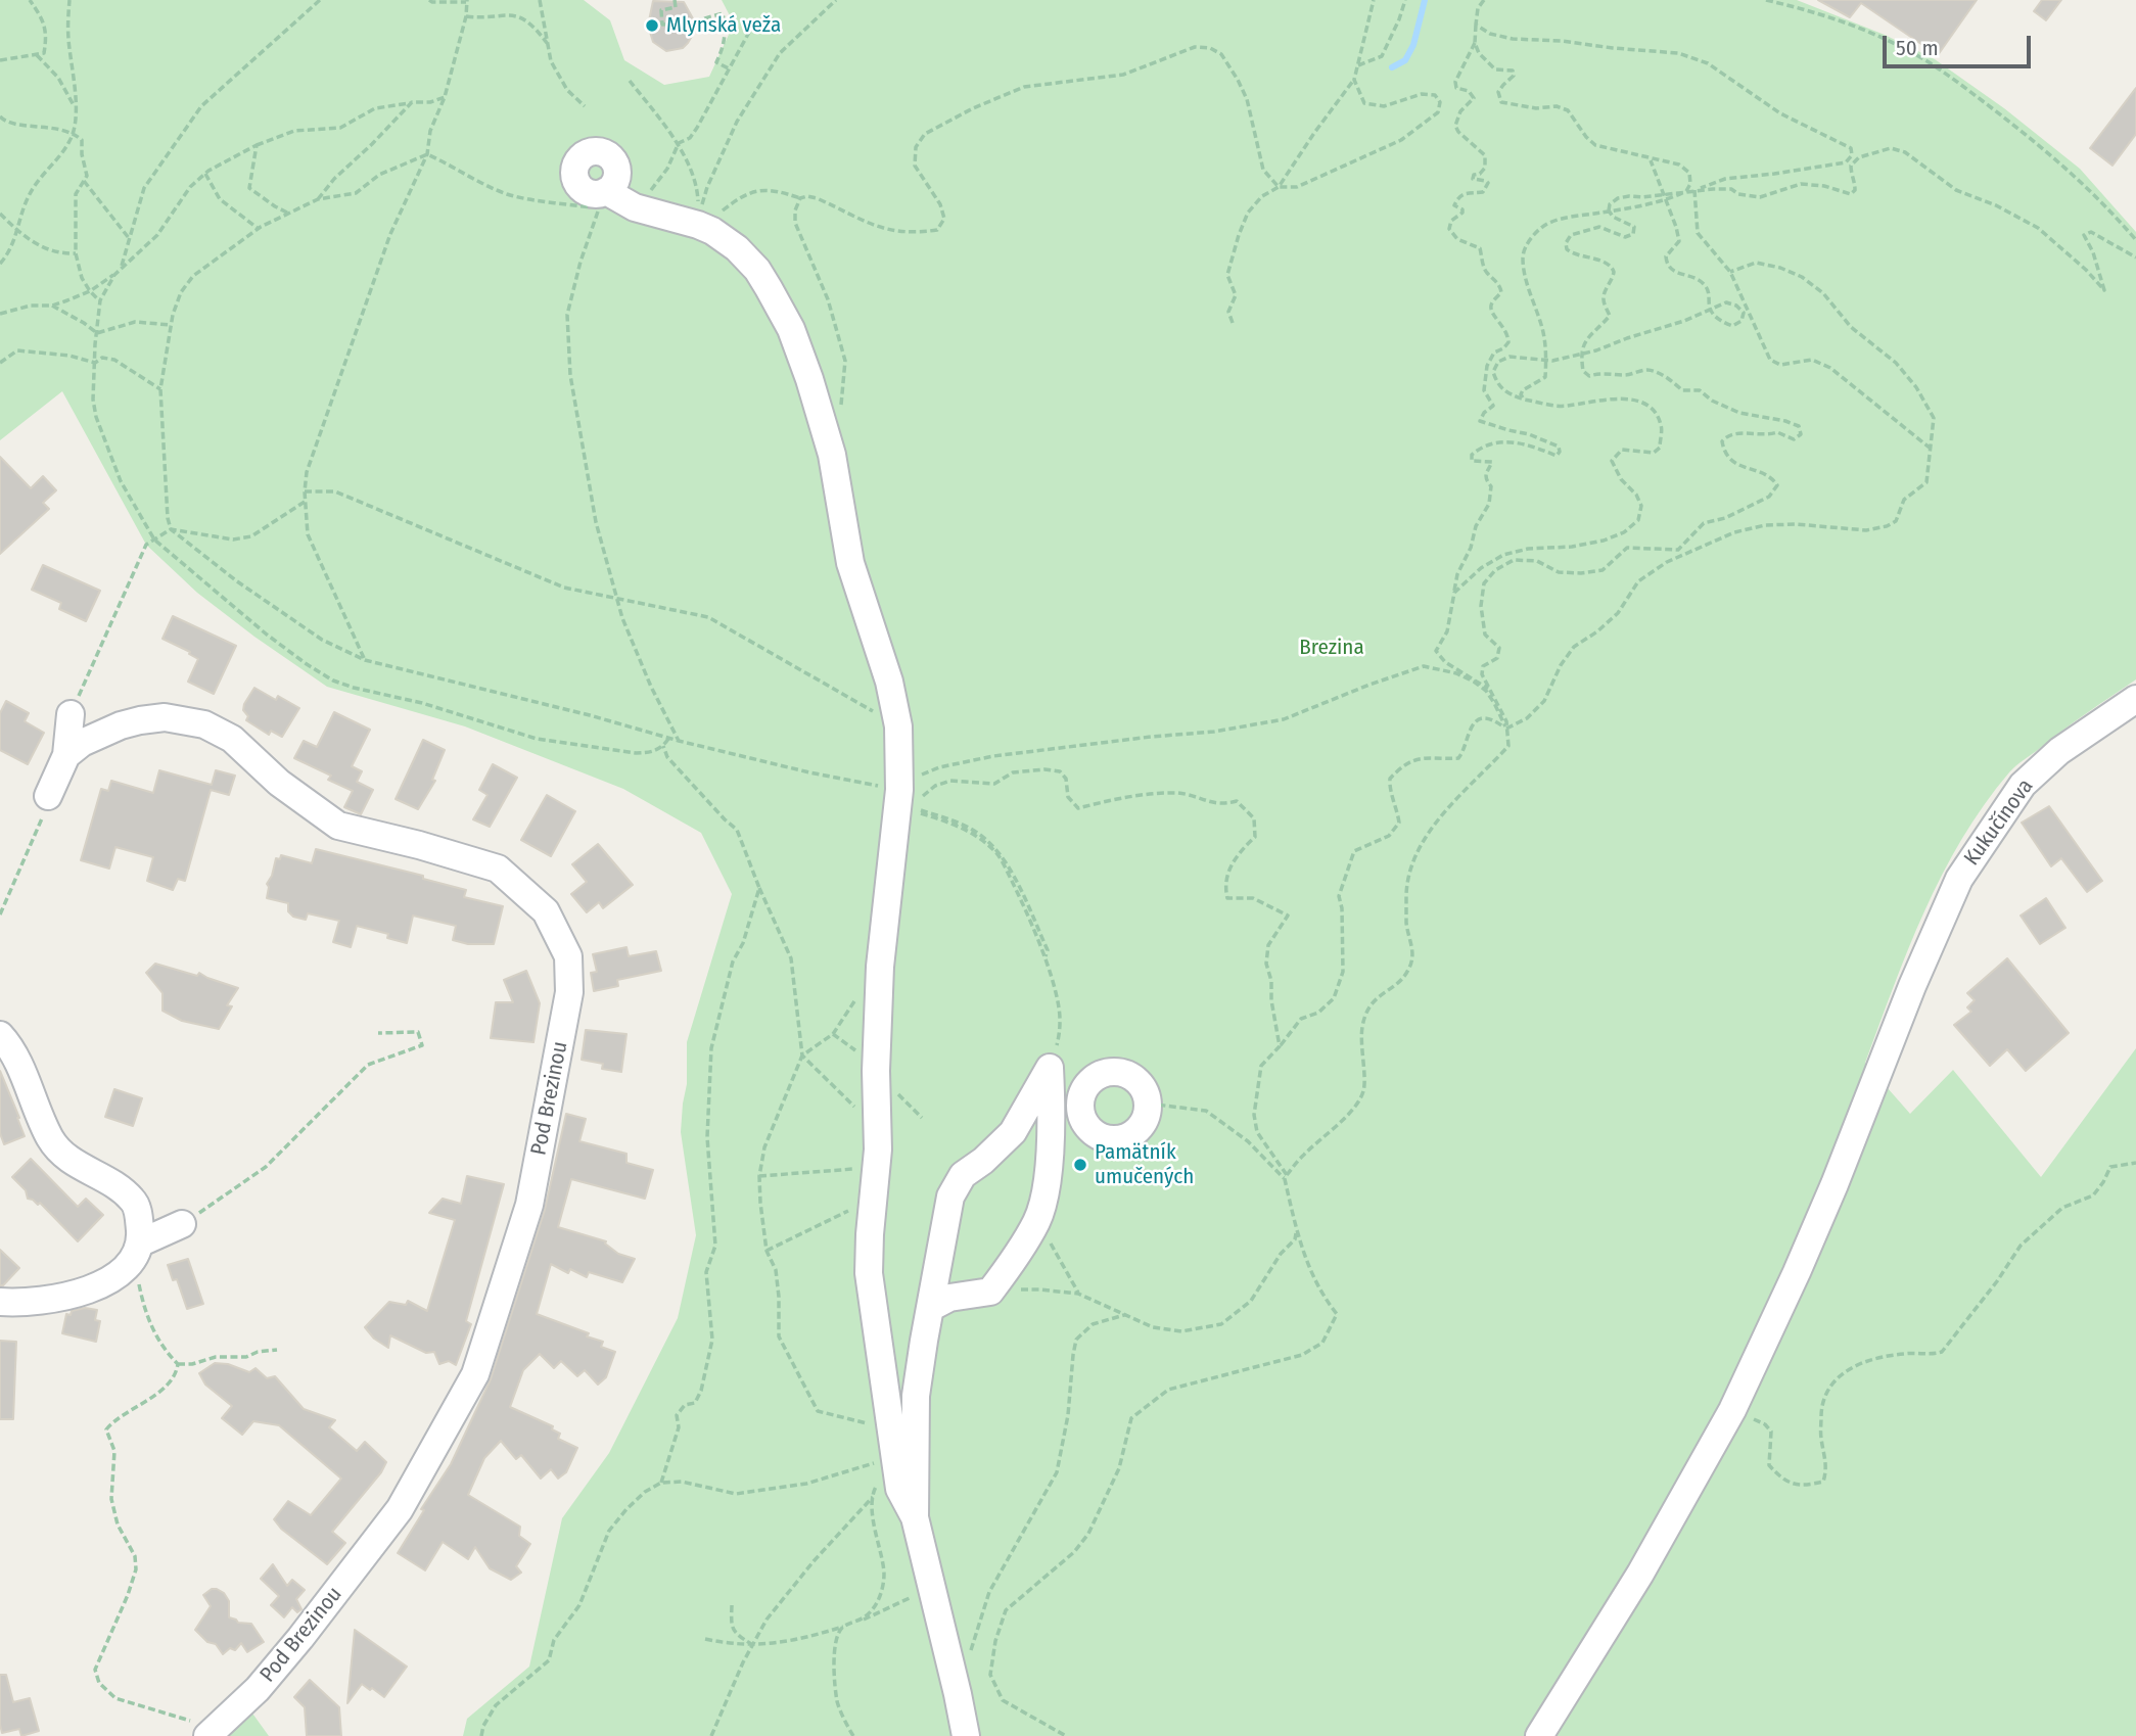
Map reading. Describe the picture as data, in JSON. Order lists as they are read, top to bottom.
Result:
{
  "streets": {
    "street": ["Kukučínova", "Pod Brezinou"]
  },
  "parks": ["Brezina"],
  "places": ["Mlynská veža", "Pamätník umučených"],
  "scale_bar": "50 m"
}
